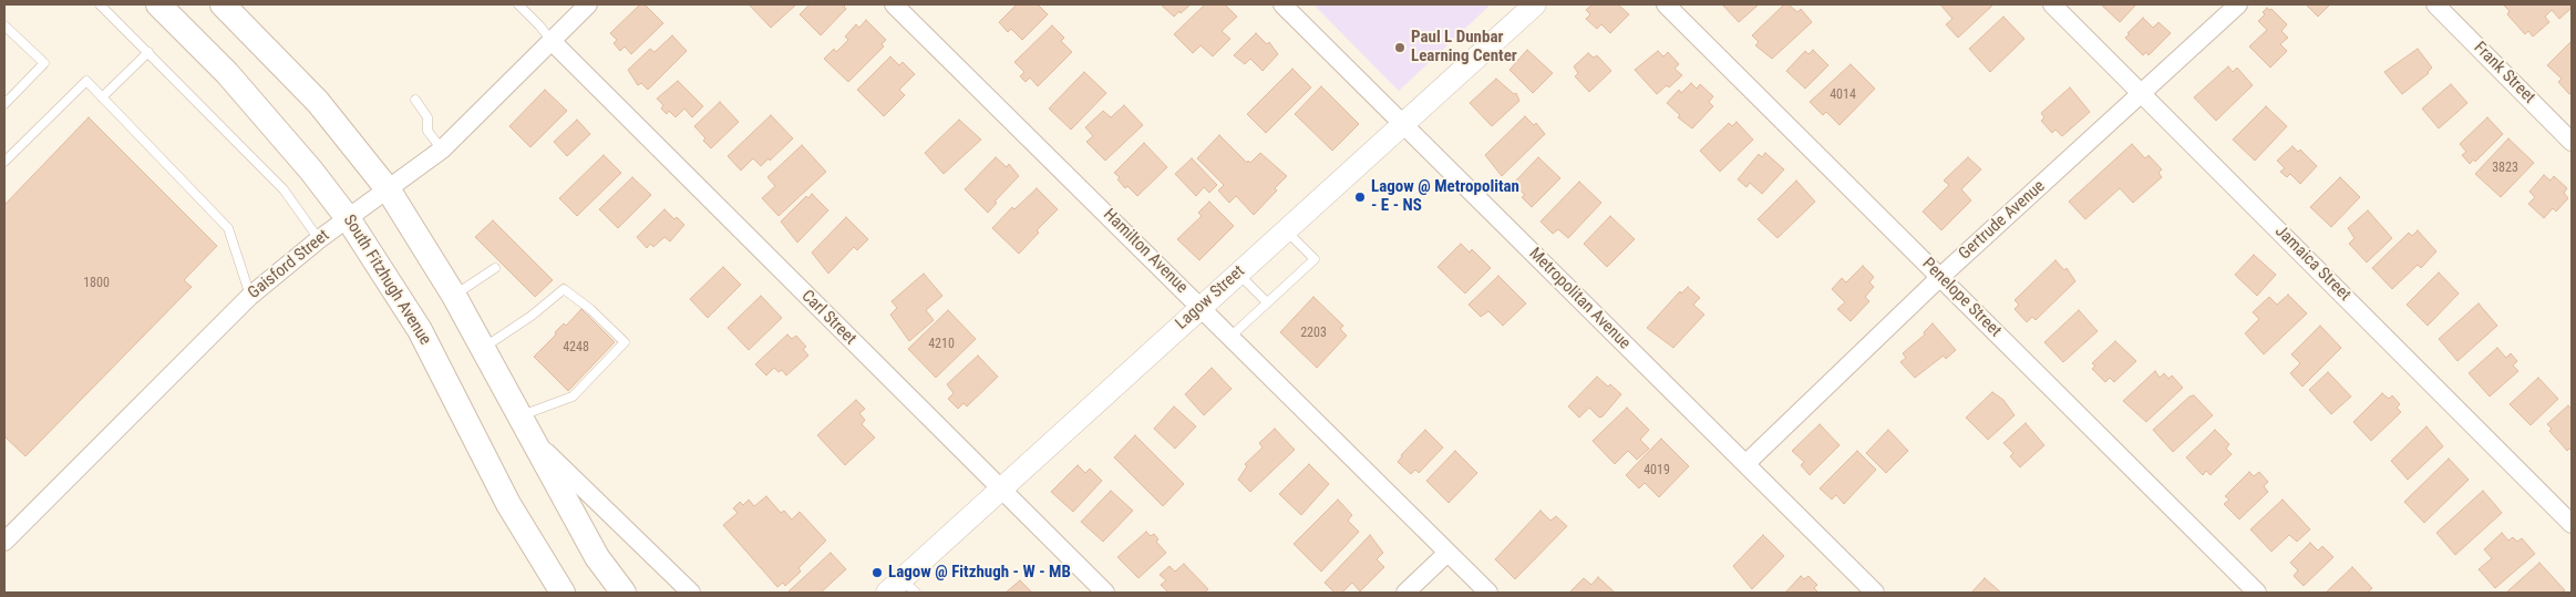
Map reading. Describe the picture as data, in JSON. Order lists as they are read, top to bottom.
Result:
{
  "streets": {
    "main road": ["South Fitzhugh Avenue"],
    "street": [
      "Frank Street",
      "Gertrude Avenue",
      "Hamilton Avenue",
      "Jamaica Street",
      "Gaisford Street",
      "Lagow Street",
      "Penelope Street",
      "Metropolitan Avenue",
      "Carl Street"
    ]
  },
  "crossings": [
    ["Gertrude Avenue", "Jamaica Street"],
    ["Gertrude Avenue", "Penelope Street"],
    ["Gertrude Avenue", "Metropolitan Avenue"],
    ["Hamilton Avenue", "Lagow Street"],
    ["Gaisford Street", "South Fitzhugh Avenue"],
    ["Gaisford Street", "Carl Street"],
    ["Lagow Street", "Metropolitan Avenue"],
    ["Lagow Street", "Carl Street"]
  ],
  "places": ["Paul L Dunbar Learning Center", "Lagow @ Metropolitan - E - NS", "Lagow @ Fitzhugh - W - MB"],
  "house_numbers": [
    "4014",
    "3823",
    "1800",
    "2203",
    "4210",
    "4248",
    "4019"
  ]
}
